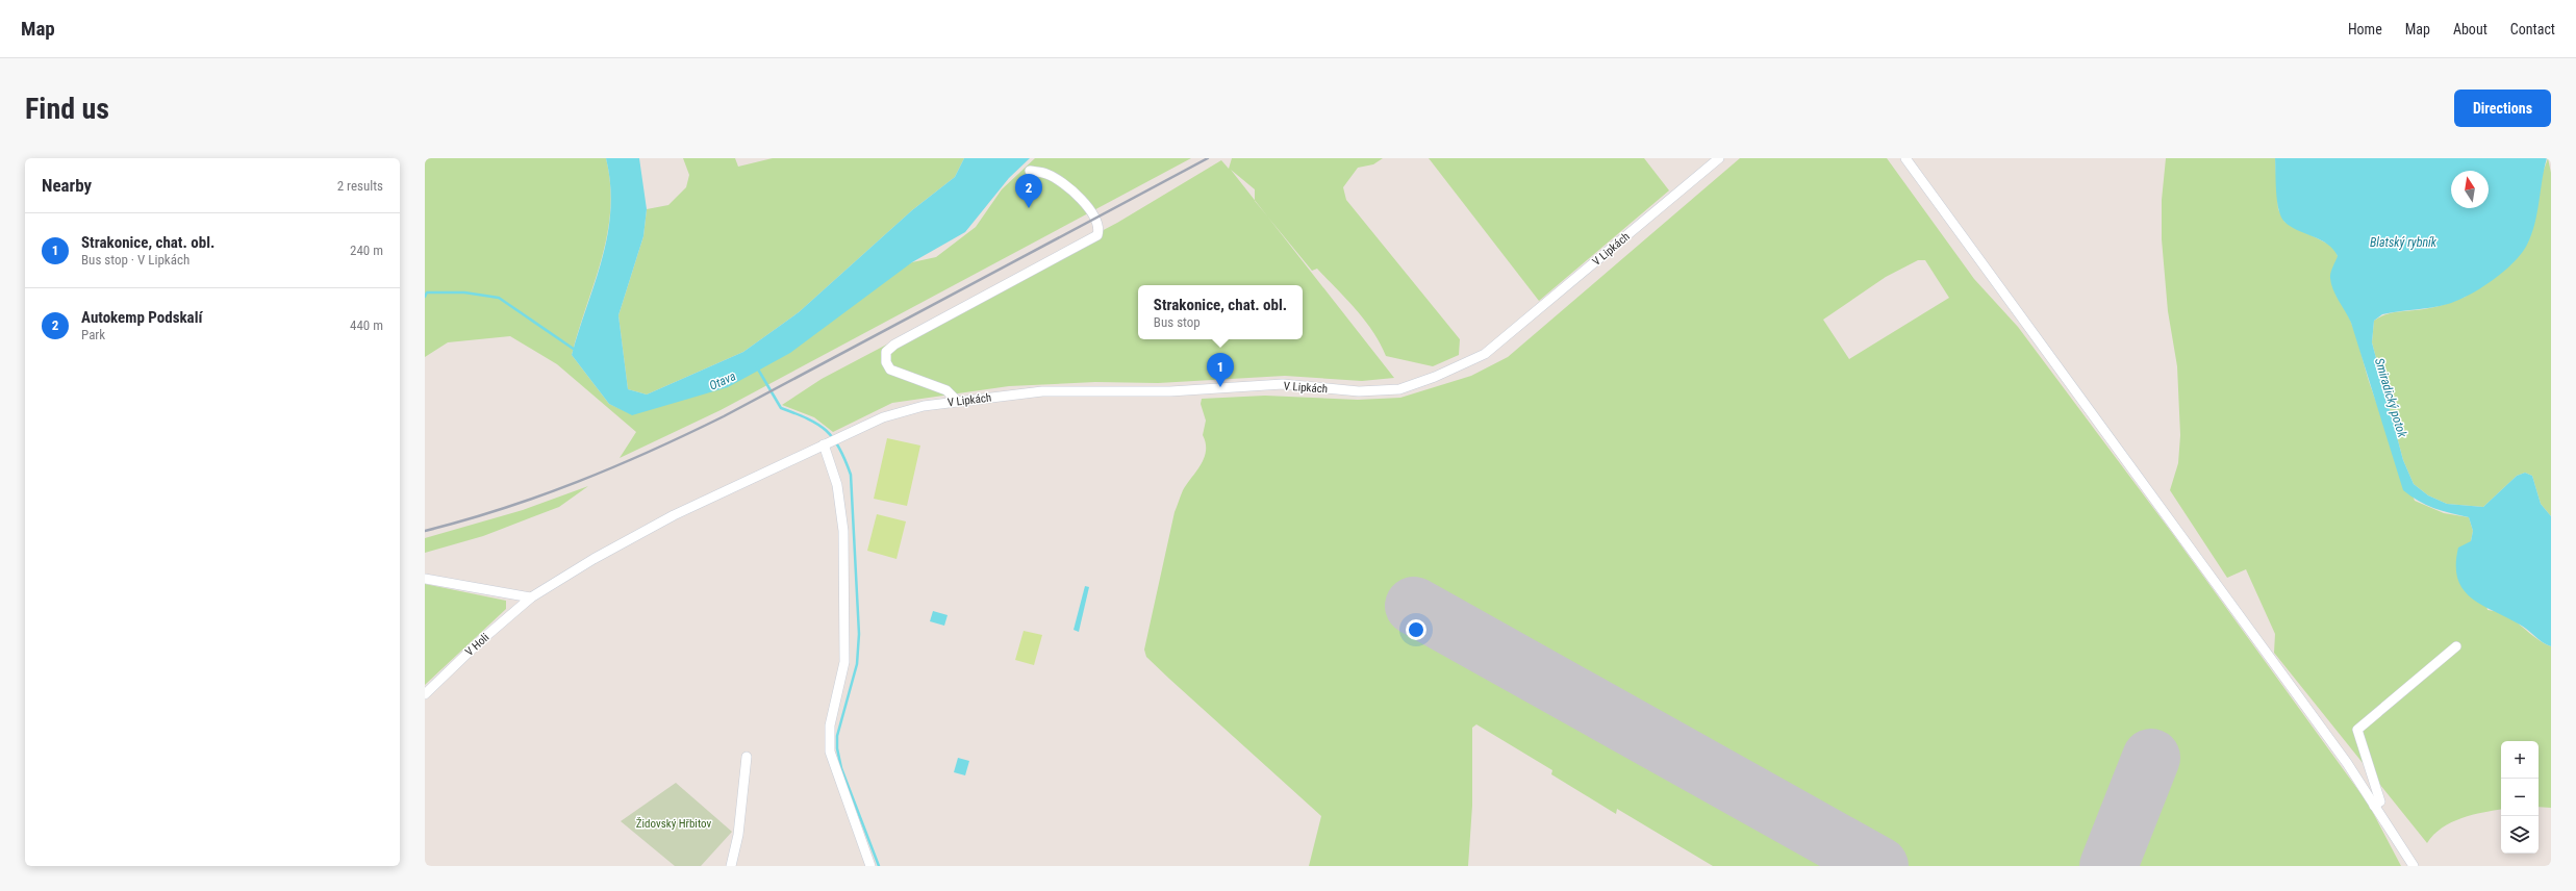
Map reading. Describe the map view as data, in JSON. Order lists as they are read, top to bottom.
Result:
{
  "streets": {
    "street": ["V Lipkách", "V Holi"]
  },
  "crossings": [
    ["V Lipkách", "V Holi"]
  ],
  "water": ["Blatský rybník", "Otava", "Smiradický potok"],
  "parks": ["Židovský Hřbitov"],
  "north": "top",
  "page": {
    "header": "Map",
    "nav": [
      "Home",
      "Map",
      "About",
      "Contact"
    ],
    "buttons": "Directions",
    "title": "Find us",
    "heading": ["Nearby", "2 results"],
    "pins": ["2", "1"],
    "list": [
      {
        "mark": "1",
        "name": "Strakonice, chat. obl.",
        "note": "Bus stop · V Lipkách",
        "value": "240 m"
      },
      {
        "mark": "2",
        "name": "Autokemp Podskalí",
        "note": "Park",
        "value": "440 m"
      }
    ],
    "popup": ["Strakonice, chat. obl.", "Bus stop"],
    "map_buttons": ["+", "−"]
  }
}
